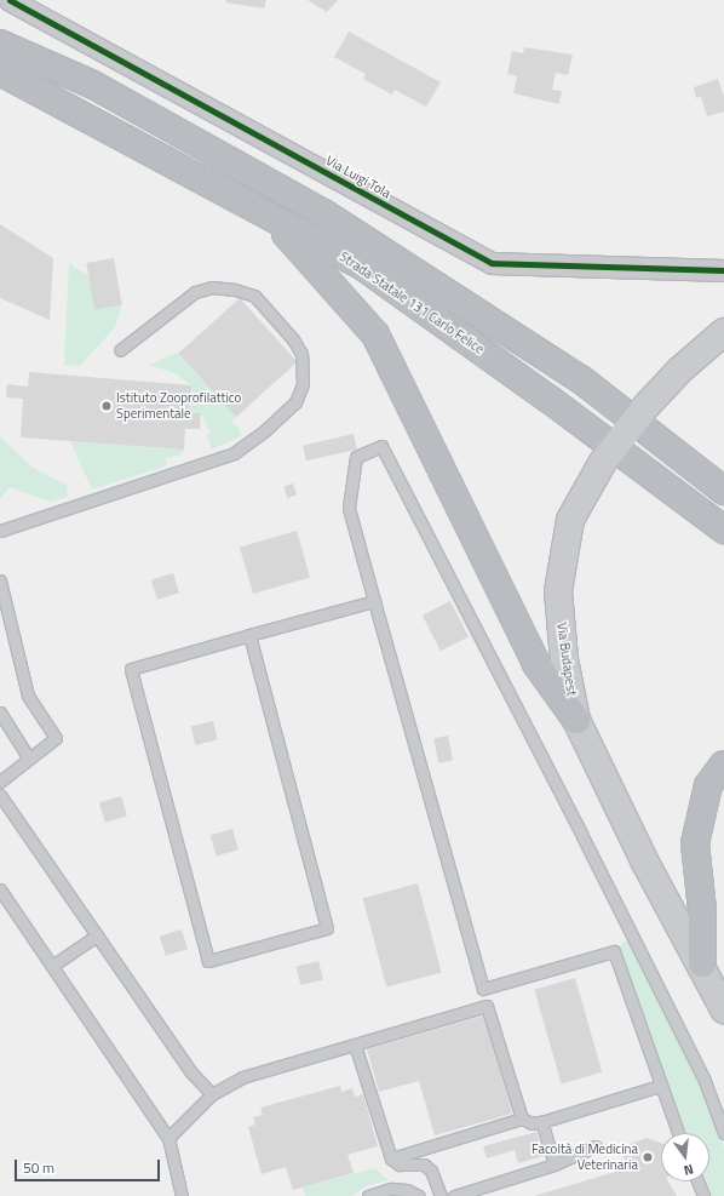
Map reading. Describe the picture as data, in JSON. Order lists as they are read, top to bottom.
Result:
{
  "streets": {
    "highway": ["Strada Statale 131 Carlo Felice"],
    "main road": ["Via Budapest"],
    "street": ["Via Luigi Tola"]
  },
  "places": ["Istituto Zooprofilattico Sperimentale", "Facoltà di Medicina Veterinaria"],
  "scale_bar": "50 m",
  "north": "bottom"
}
